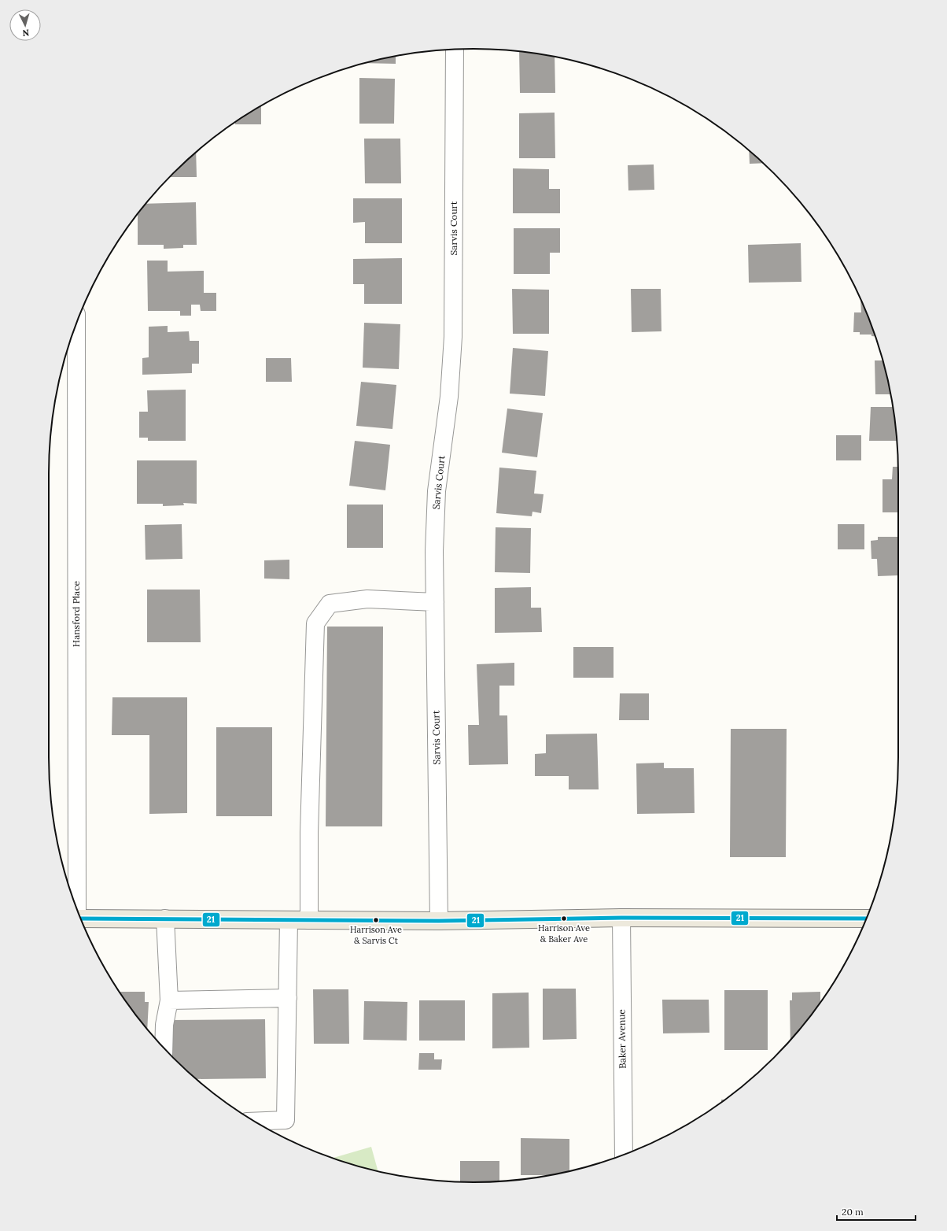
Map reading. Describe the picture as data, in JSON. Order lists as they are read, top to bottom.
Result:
{
  "streets": {
    "street": ["Sarvis Court", "Hansford Place", "Baker Avenue"]
  },
  "places": ["Harrison Ave & Baker Ave", "Harrison Ave & Sarvis Ct"],
  "lines": ["transit line 21"],
  "scale_bar": "20 m",
  "north": "bottom"
}
